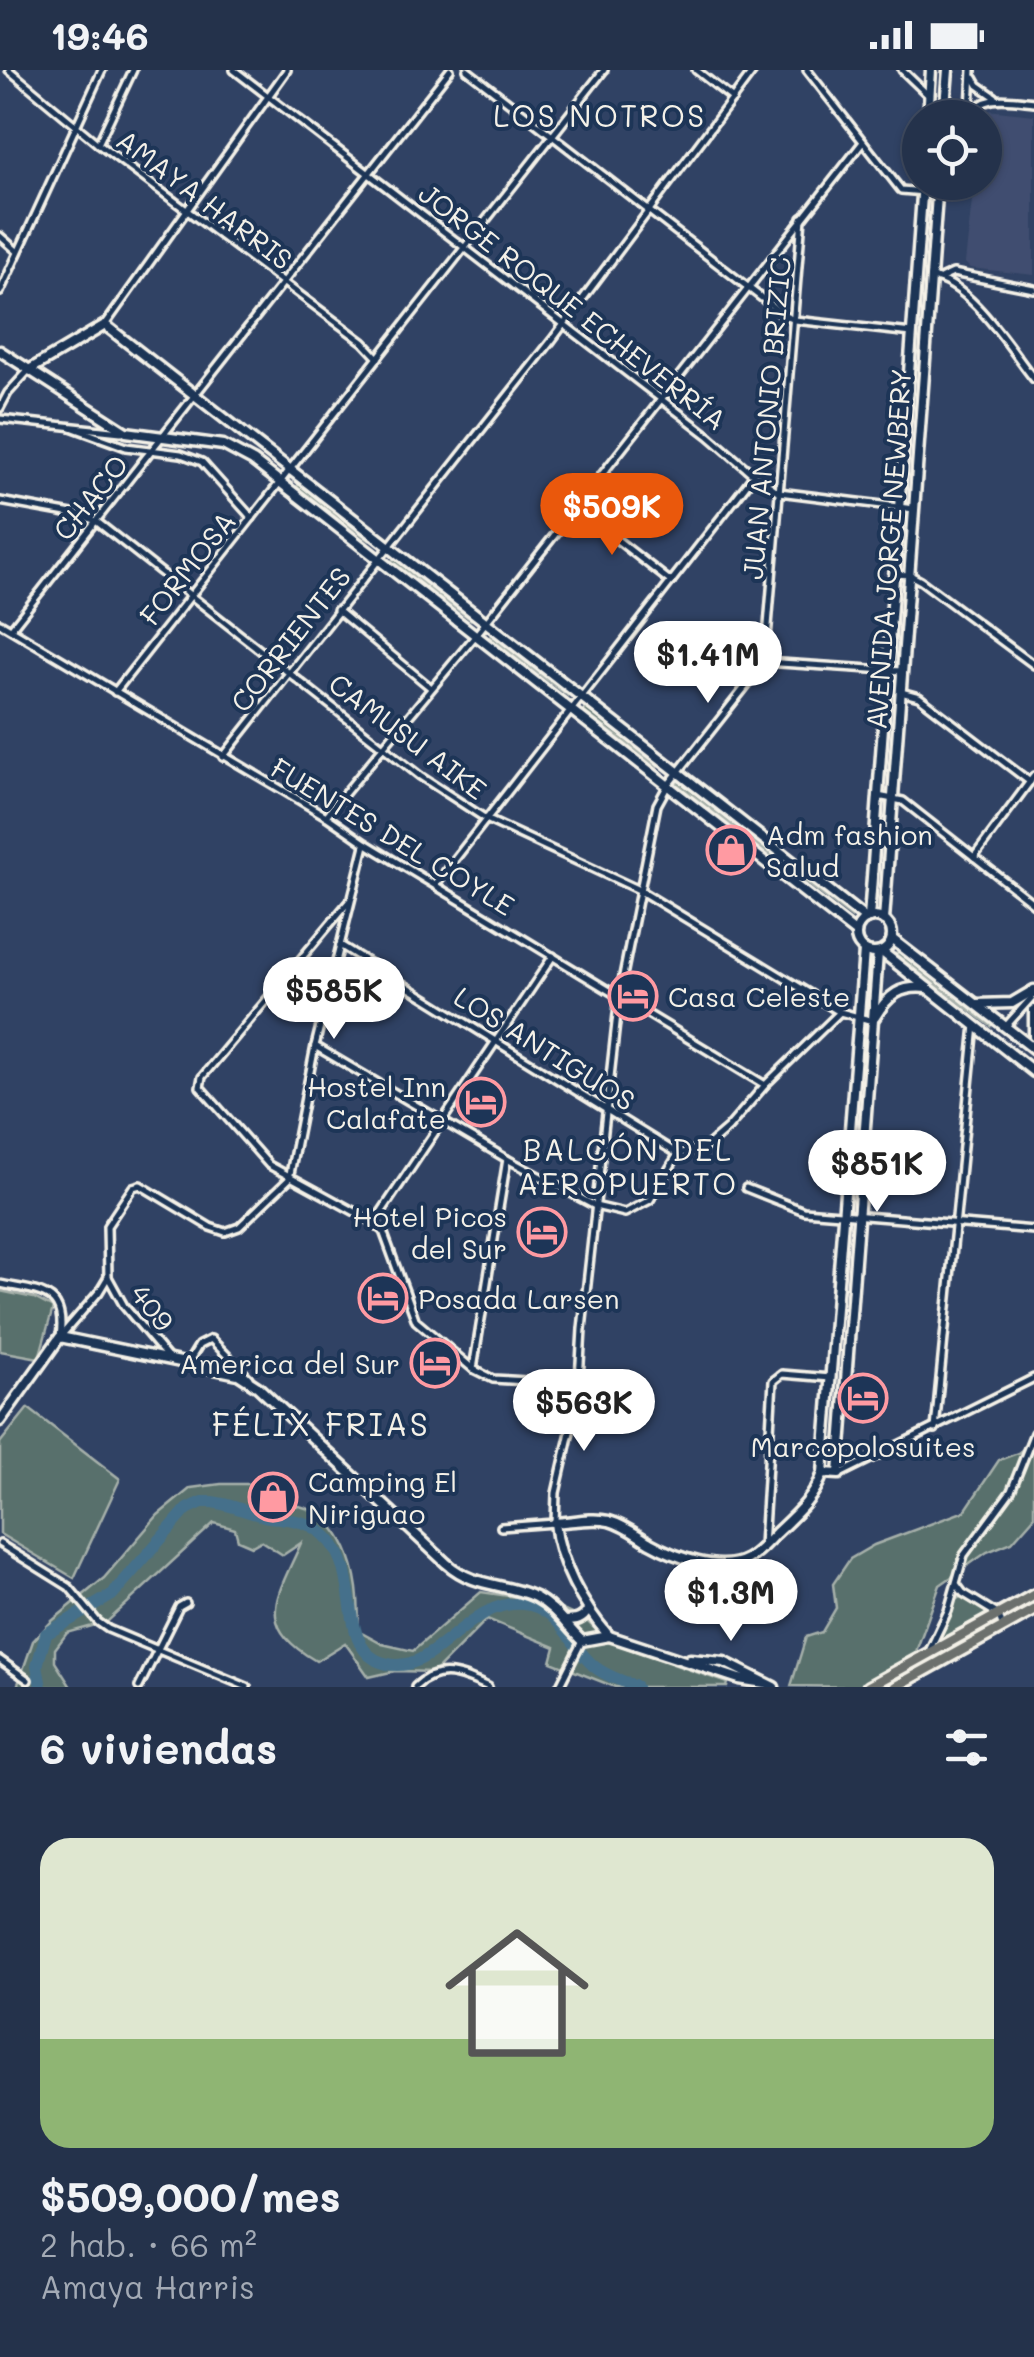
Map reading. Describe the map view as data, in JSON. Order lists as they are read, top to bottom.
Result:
{
  "streets": {
    "street": [
      "AMAYA HARRIS",
      "JORGE ROQUE ECHEVERRÍA",
      "JUAN ANTONIO BRIZIC",
      "CHACO",
      "AVENIDA JORGE NEWBERY",
      "FORMOSA",
      "CORRIENTES",
      "CAMUSU AIKE",
      "FUENTES DEL COYLE",
      "LOS ANTIGUOS",
      "409"
    ]
  },
  "crossings": [
    ["AMAYA HARRIS", "CHACO"],
    ["AMAYA HARRIS", "FORMOSA"],
    ["JORGE ROQUE ECHEVERRÍA", "JUAN ANTONIO BRIZIC"],
    ["JORGE ROQUE ECHEVERRÍA", "CHACO"],
    ["JORGE ROQUE ECHEVERRÍA", "AVENIDA JORGE NEWBERY"],
    ["JORGE ROQUE ECHEVERRÍA", "FORMOSA"],
    ["JORGE ROQUE ECHEVERRÍA", "CORRIENTES"],
    ["CHACO", "CAMUSU AIKE"],
    ["CHACO", "FUENTES DEL COYLE"],
    ["FORMOSA", "CAMUSU AIKE"],
    ["FORMOSA", "FUENTES DEL COYLE"],
    ["CORRIENTES", "CAMUSU AIKE"],
    ["CORRIENTES", "FUENTES DEL COYLE"]
  ],
  "districts": ["LOS NOTROS", "BALCÓN DEL AEROPUERTO", "FÉLIX FRIAS"],
  "places": {
    "shop": ["Adm fashion Salud", "Camping El Niriguao"],
    "hotel": [
      "Casa Celeste",
      "Hostel Inn Calafate",
      "Hotel Picos del Sur",
      "Posada Larsen",
      "America del Sur",
      "Marcopolosuites"
    ]
  },
  "page": {
    "status": "19:46",
    "price": [
      "$509K",
      "$1.41M",
      "$585K",
      "$851K",
      "$563K",
      "$1.3M"
    ],
    "heading": "6 viviendas",
    "list": [
      {
        "name": "$509,000/mes",
        "note": "2 hab. · 66 m² · Amaya Harris"
      }
    ]
  }
}
